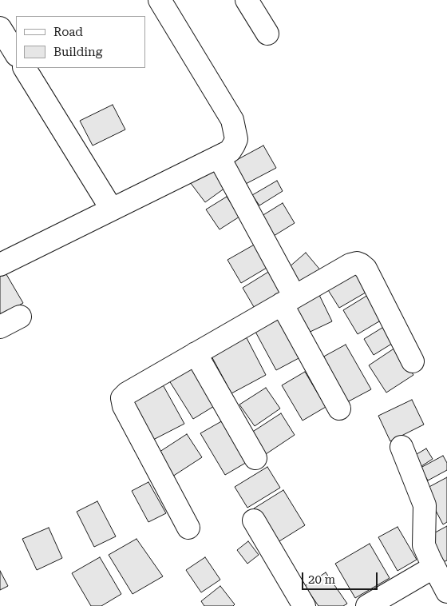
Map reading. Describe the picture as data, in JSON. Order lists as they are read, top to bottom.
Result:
{
  "legend": ["Road", "Building"],
  "scale_bar": "20 m"
}
